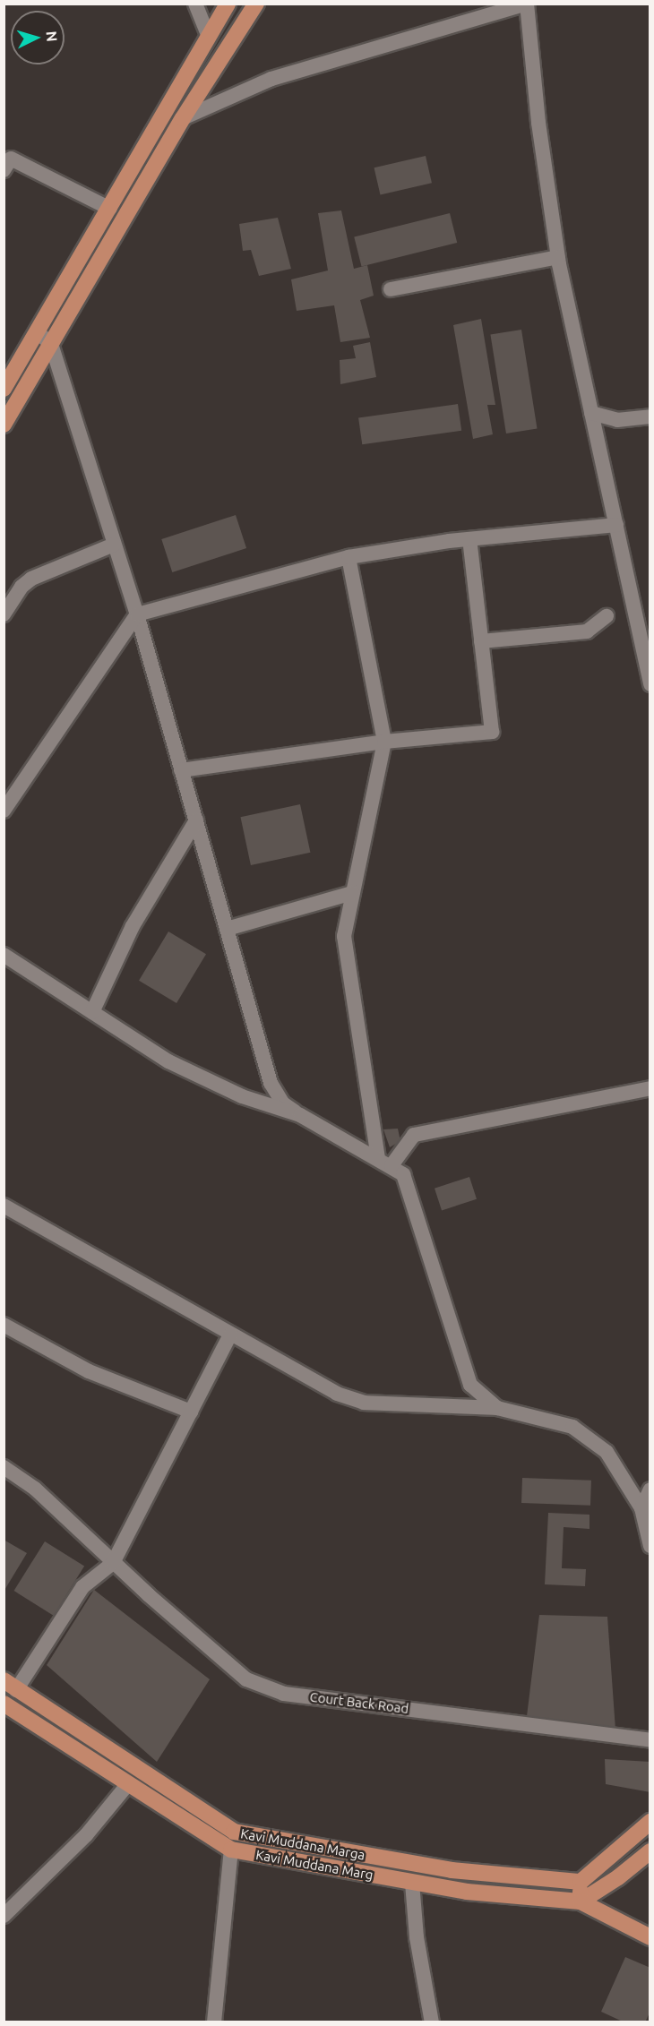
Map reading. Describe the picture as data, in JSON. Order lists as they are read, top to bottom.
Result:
{
  "streets": {
    "main road": ["Kavi Muddana Marga", "Kavi Muddana Marg"],
    "street": ["Court Back Road"]
  },
  "north": "right"
}
